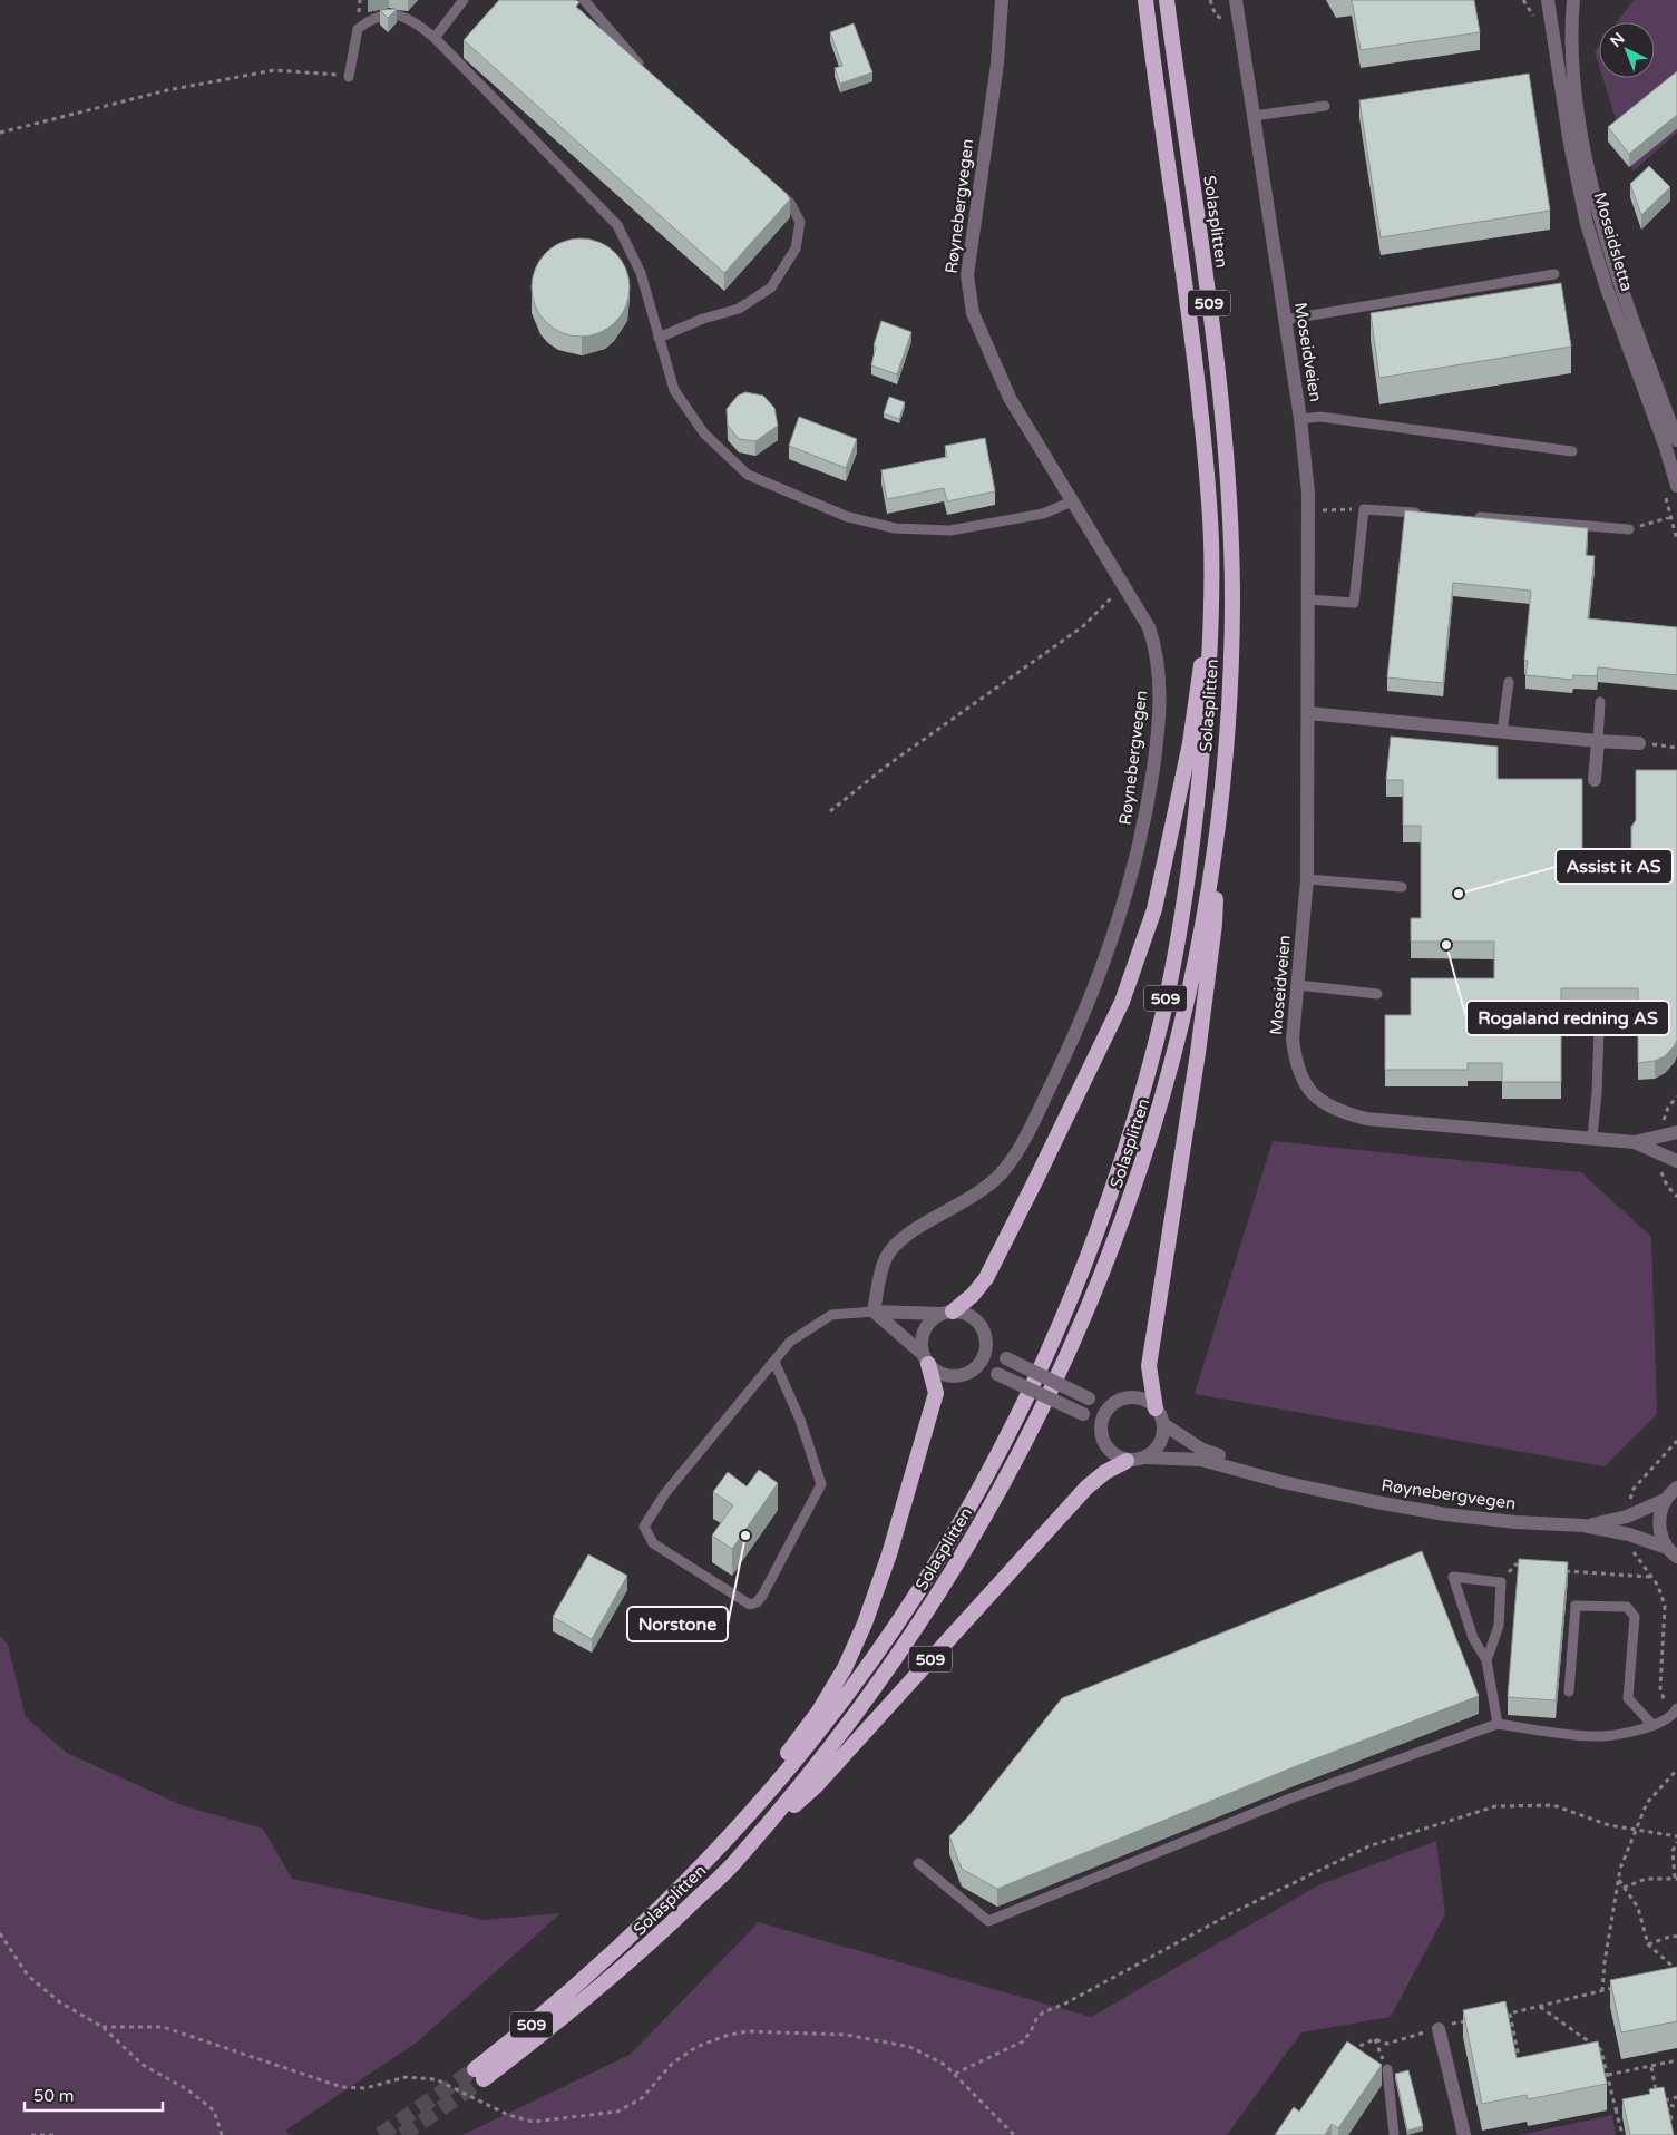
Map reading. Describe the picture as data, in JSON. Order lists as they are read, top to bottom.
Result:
{
  "streets": {
    "highway": ["Solasplitten", "509"],
    "street": ["Røynebergvegen", "Moseidsletta", "Moseidveien"]
  },
  "crossings": [
    ["Røynebergvegen", "509"],
    ["Solasplitten", "509"]
  ],
  "places": ["Assist it AS", "Rogaland redning AS", "Norstone"],
  "scale_bar": "50 m",
  "north": "top left"
}
